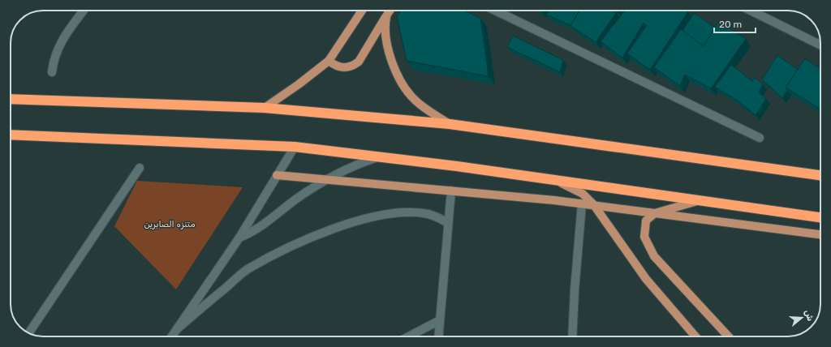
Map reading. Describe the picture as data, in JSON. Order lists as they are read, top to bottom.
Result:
{
  "parks": ["متنزه الصابرين"],
  "scale_bar": "20 m",
  "north": "right"
}
